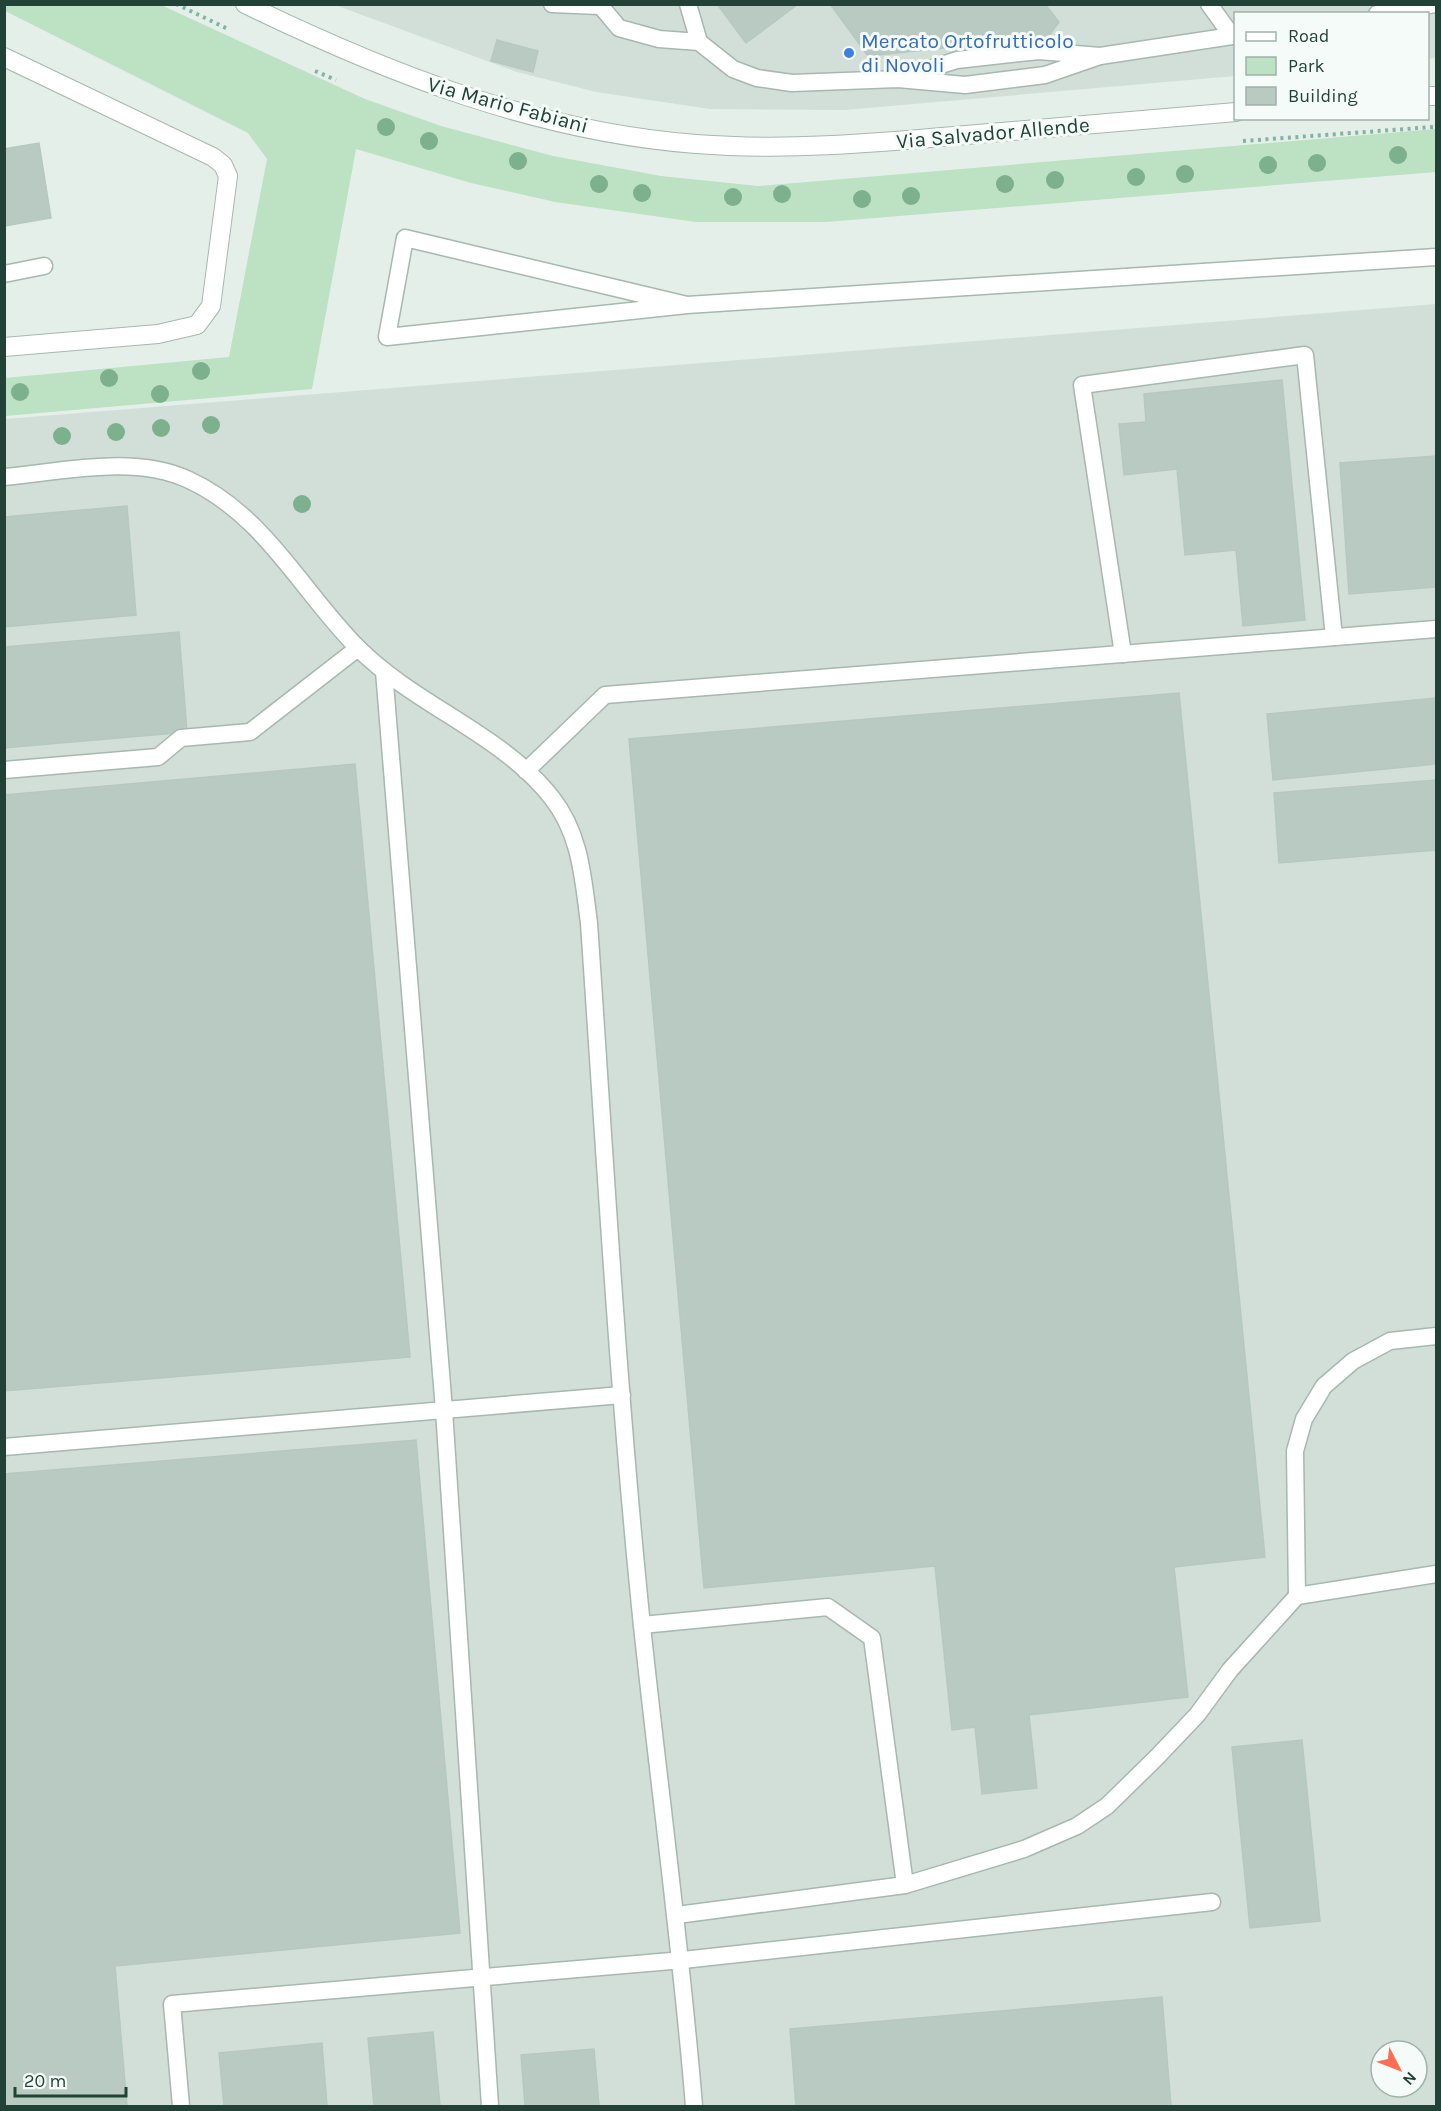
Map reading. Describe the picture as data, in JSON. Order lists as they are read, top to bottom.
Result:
{
  "streets": {
    "street": ["Via Mario Fabiani", "Via Salvador Allende"]
  },
  "crossings": [
    ["Via Mario Fabiani", "Via Salvador Allende"]
  ],
  "places": ["Mercato Ortofrutticolo di Novoli"],
  "legend": ["Road", "Park", "Building"],
  "scale_bar": "20 m",
  "north": "bottom right"
}
